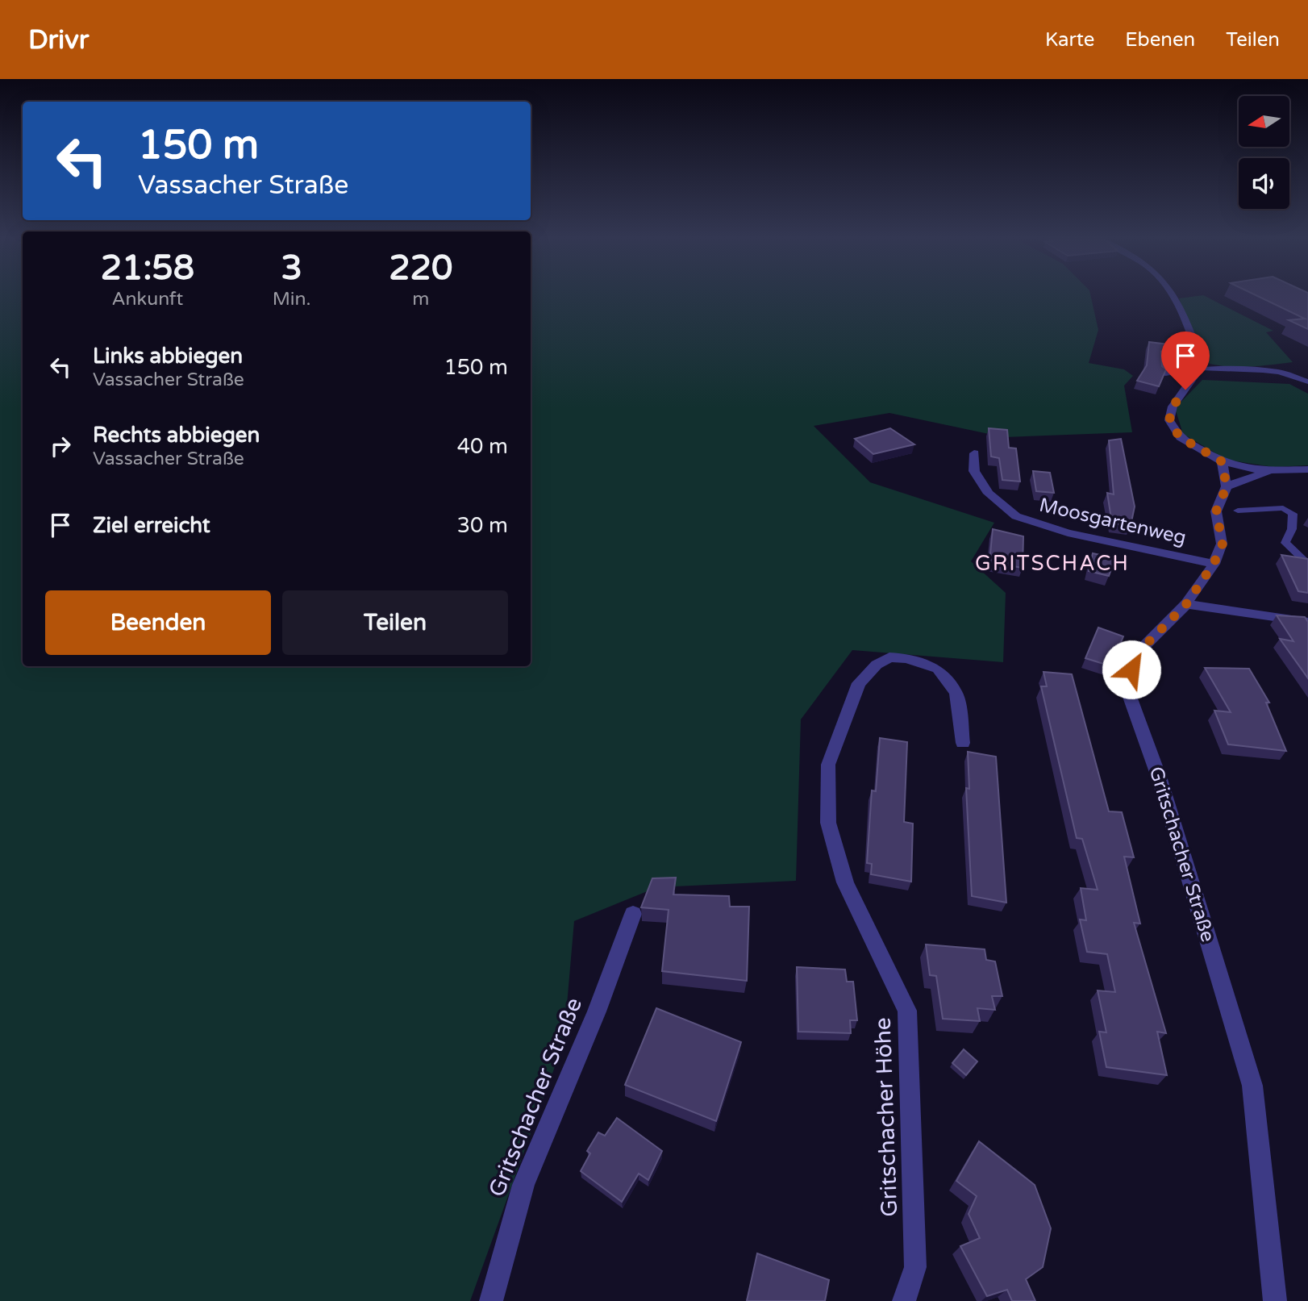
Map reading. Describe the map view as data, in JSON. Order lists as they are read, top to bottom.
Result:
{
  "streets": {
    "street": ["Moosgartenweg", "Gritschacher Straße", "Gritschacher Höhe"]
  },
  "crossings": [
    ["Moosgartenweg", "Gritschacher Straße"]
  ],
  "districts": ["GRITSCHACH"],
  "north": "left",
  "page": {
    "header": "Drivr",
    "nav": ["Karte", "Ebenen", "Teilen"],
    "turn": ["150 m", "Vassacher Straße"],
    "eta": [
      "21:58",
      "Ankunft",
      "3",
      "Min.",
      "220",
      "m"
    ],
    "list": [
      {
        "name": "Links abbiegen",
        "note": "Vassacher Straße",
        "value": "150 m"
      },
      {
        "name": "Rechts abbiegen",
        "note": "Vassacher Straße",
        "value": "40 m"
      },
      {
        "name": "Ziel erreicht",
        "value": "30 m"
      }
    ],
    "buttons": ["Beenden", "Teilen"]
  }
}
